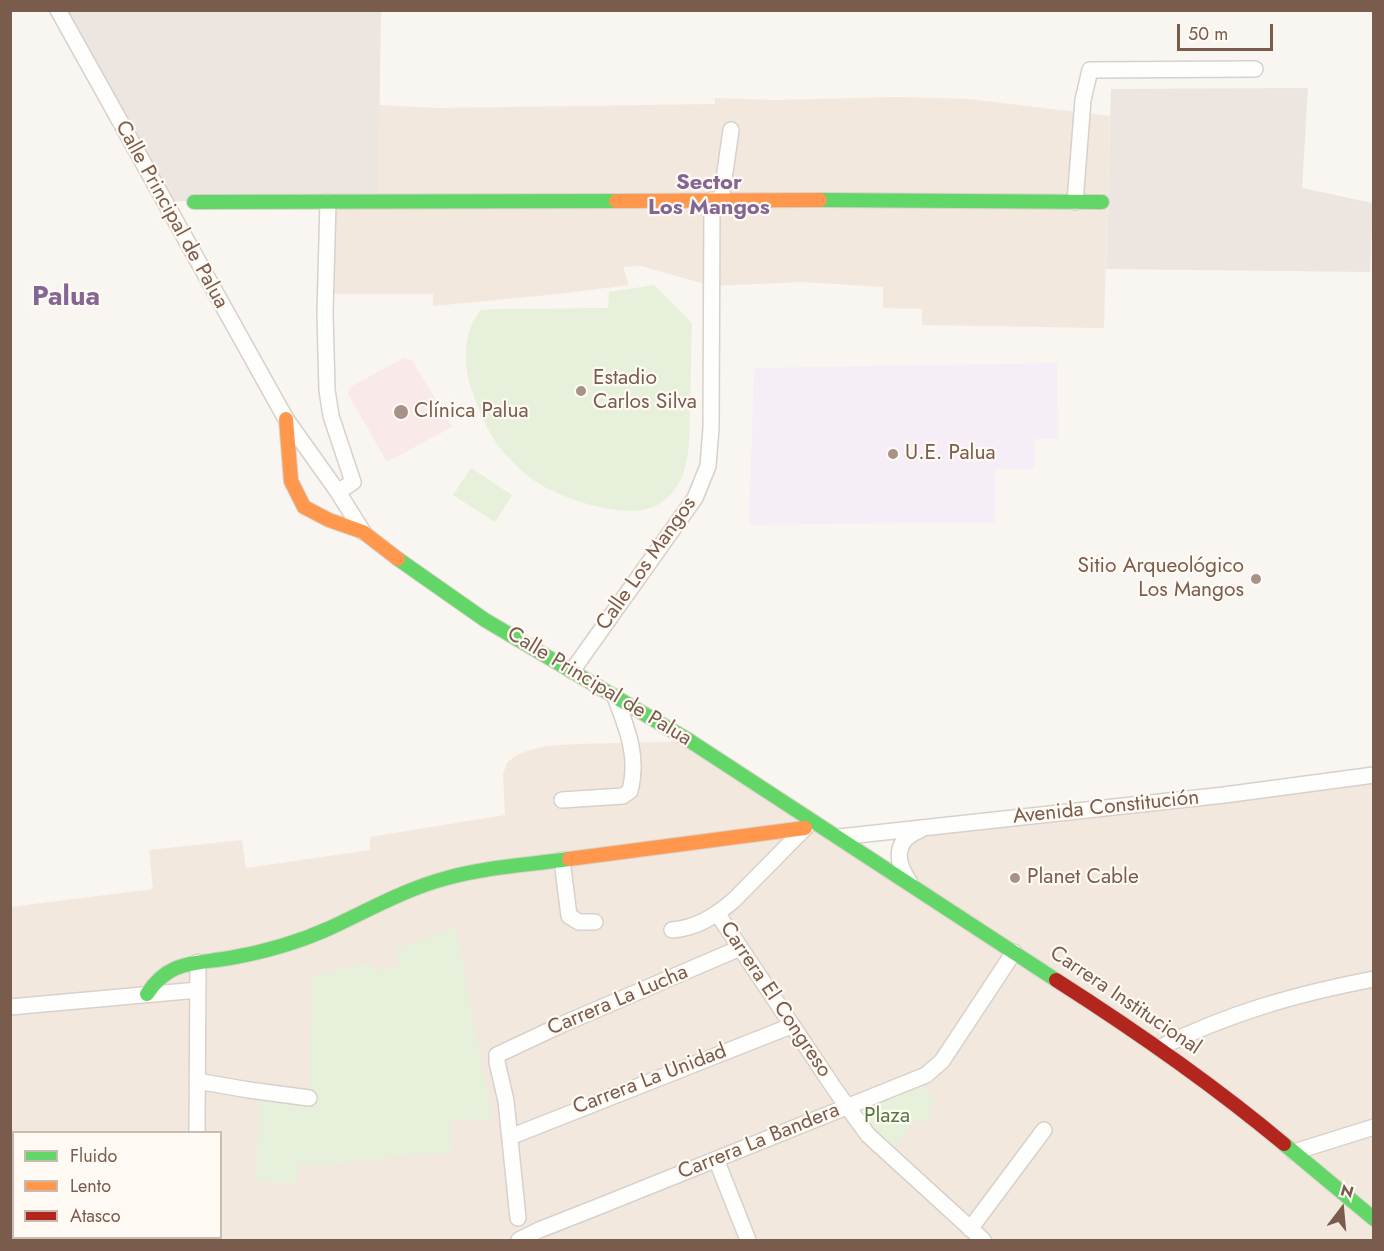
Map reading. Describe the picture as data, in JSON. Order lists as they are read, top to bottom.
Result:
{
  "streets": {
    "street": [
      "Calle Principal de Palua",
      "Calle Los Mangos",
      "Avenida Constitución",
      "Carrera El Congreso",
      "Carrera La Lucha",
      "Carrera Institucional",
      "Carrera La Unidad",
      "Carrera La Bandera"
    ]
  },
  "crossings": [
    ["Calle Principal de Palua", "Calle Los Mangos"],
    ["Calle Principal de Palua", "Avenida Constitución"],
    ["Calle Principal de Palua", "Carrera Institucional"],
    ["Avenida Constitución", "Carrera Institucional"],
    ["Carrera El Congreso", "Carrera La Lucha"],
    ["Carrera El Congreso", "Carrera La Unidad"],
    ["Carrera El Congreso", "Carrera La Bandera"],
    ["Carrera La Lucha", "Carrera La Unidad"],
    ["Carrera Institucional", "Carrera La Bandera"]
  ],
  "districts": ["Sector Los Mangos", "Palua"],
  "parks": ["Plaza"],
  "places": [
    "Estadio Carlos Silva",
    "Clínica Palua",
    "U.E. Palua",
    "Sitio Arqueológico Los Mangos",
    "Planet Cable"
  ],
  "legend": ["Fluido", "Lento", "Atasco"],
  "scale_bar": "50 m",
  "north": "top"
}
